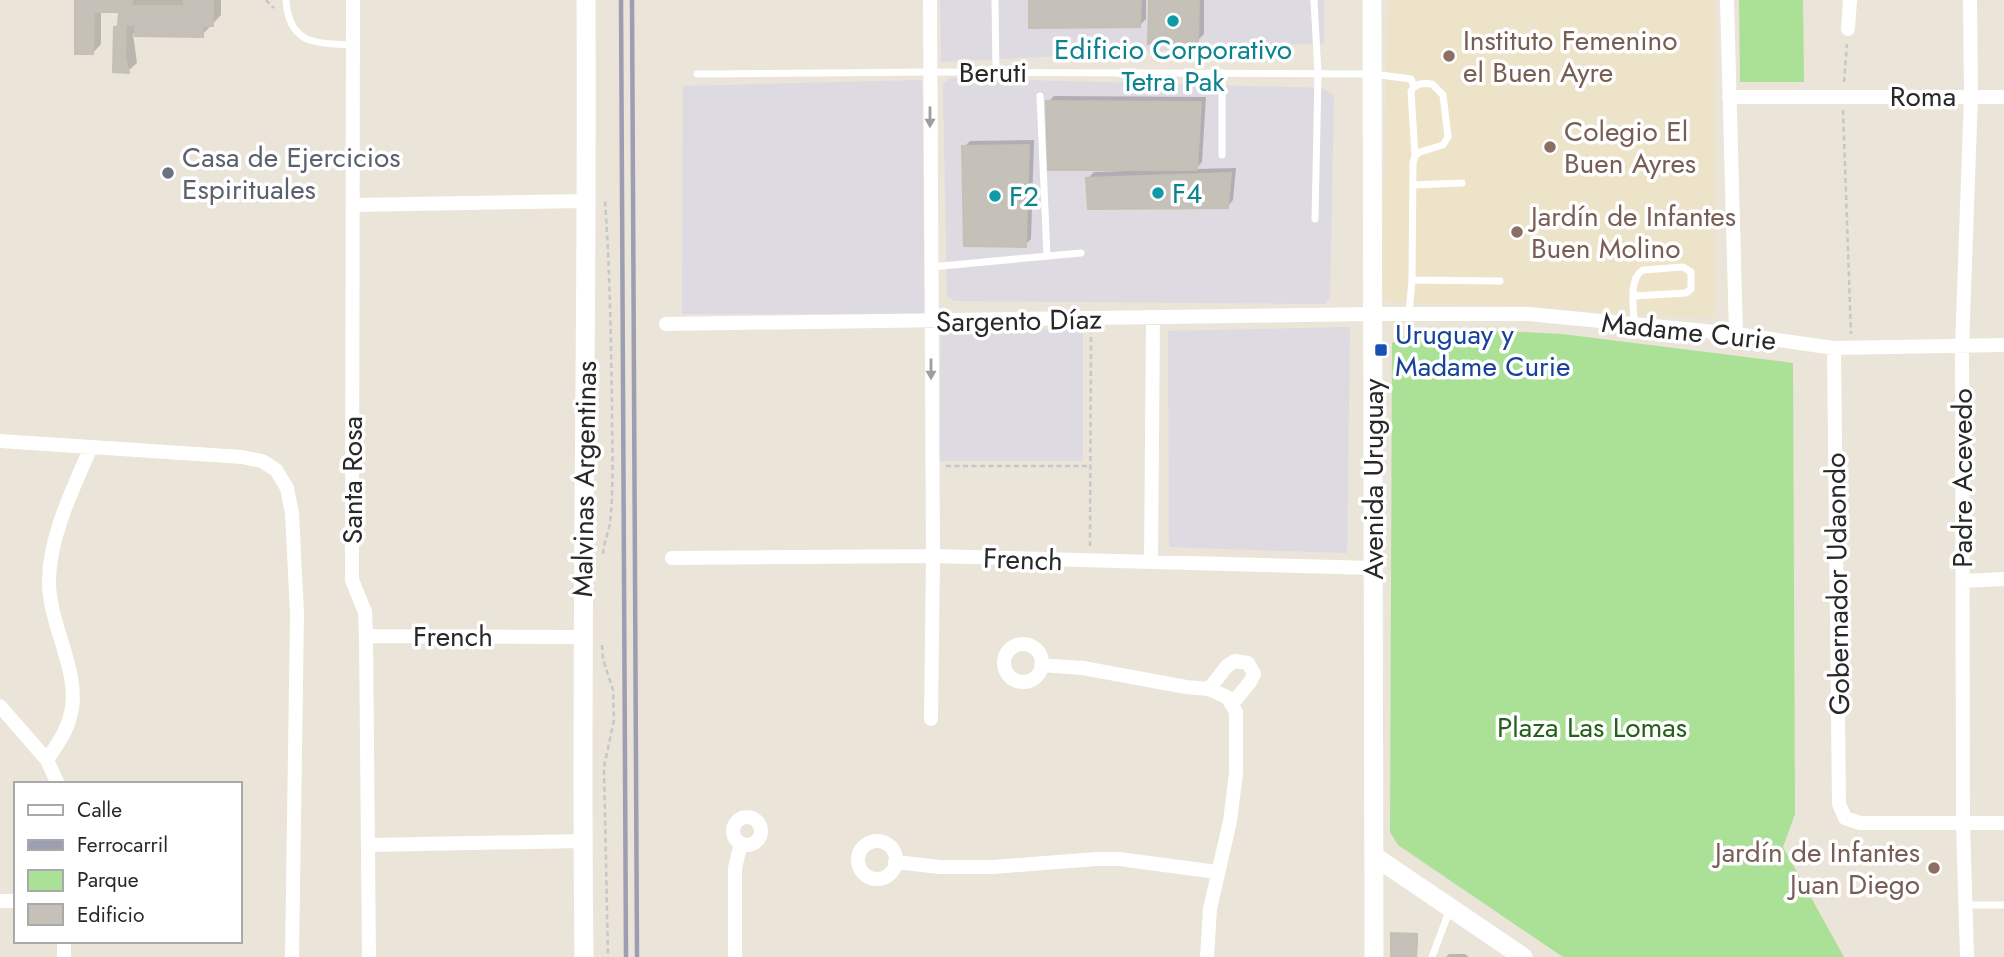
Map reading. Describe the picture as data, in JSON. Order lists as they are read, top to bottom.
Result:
{
  "streets": {
    "main road": ["Malvinas Argentinas", "Avenida Uruguay"],
    "street": [
      "Roma",
      "Sargento Díaz",
      "Madame Curie",
      "Padre Acevedo",
      "Santa Rosa",
      "French",
      "Gobernador Udaondo"
    ],
    "lane": ["Beruti"]
  },
  "crossings": [
    ["Beruti", "Avenida Uruguay"],
    ["Roma", "Padre Acevedo"],
    ["Sargento Díaz", "Madame Curie"],
    ["Sargento Díaz", "Avenida Uruguay"],
    ["Madame Curie", "Padre Acevedo"],
    ["Madame Curie", "Avenida Uruguay"],
    ["Madame Curie", "Gobernador Udaondo"],
    ["Padre Acevedo", "Gobernador Udaondo"],
    ["Malvinas Argentinas", "French"],
    ["Avenida Uruguay", "French"],
    ["Santa Rosa", "French"]
  ],
  "parks": ["Plaza Las Lomas"],
  "places": {
    "other": [
      "Edificio Corporativo Tetra Pak",
      "Instituto Femenino el Buen Ayre",
      "Colegio El Buen Ayres",
      "Casa de Ejercicios Espirituales",
      "F4",
      "F2",
      "Jardín de Infantes Buen Molino",
      "Jardín de Infantes Juan Diego"
    ],
    "transit": ["Uruguay y Madame Curie"]
  },
  "legend": [
    "Calle",
    "Ferrocarril",
    "Parque",
    "Edificio"
  ]
}
